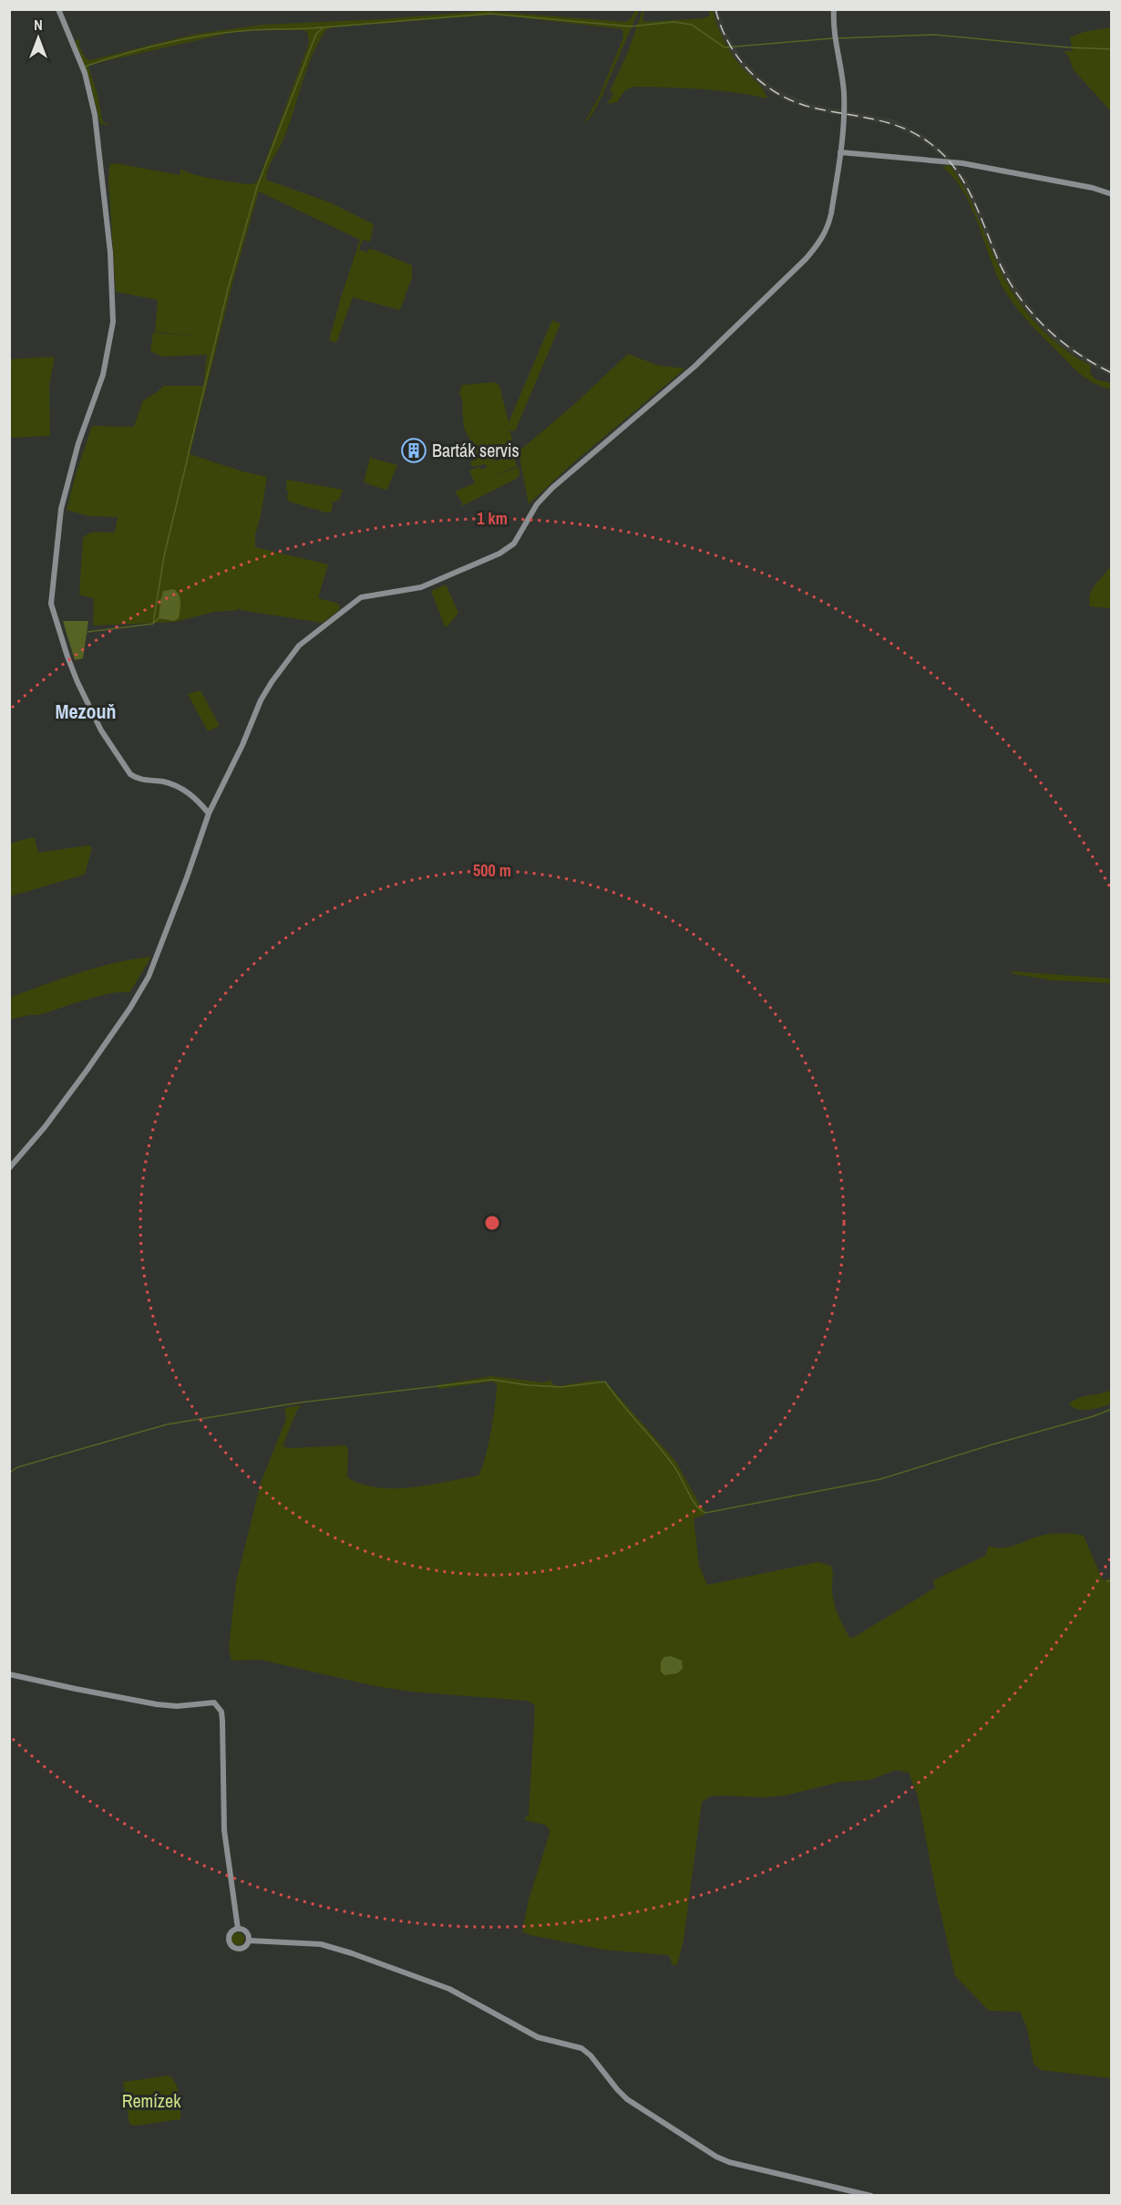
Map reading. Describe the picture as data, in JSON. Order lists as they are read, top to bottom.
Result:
{
  "districts": ["Mezouň"],
  "parks": ["Remízek"],
  "places": {
    "building": ["Barták servis"]
  },
  "north": "top",
  "rings": ["1 km", "500 m"]
}
